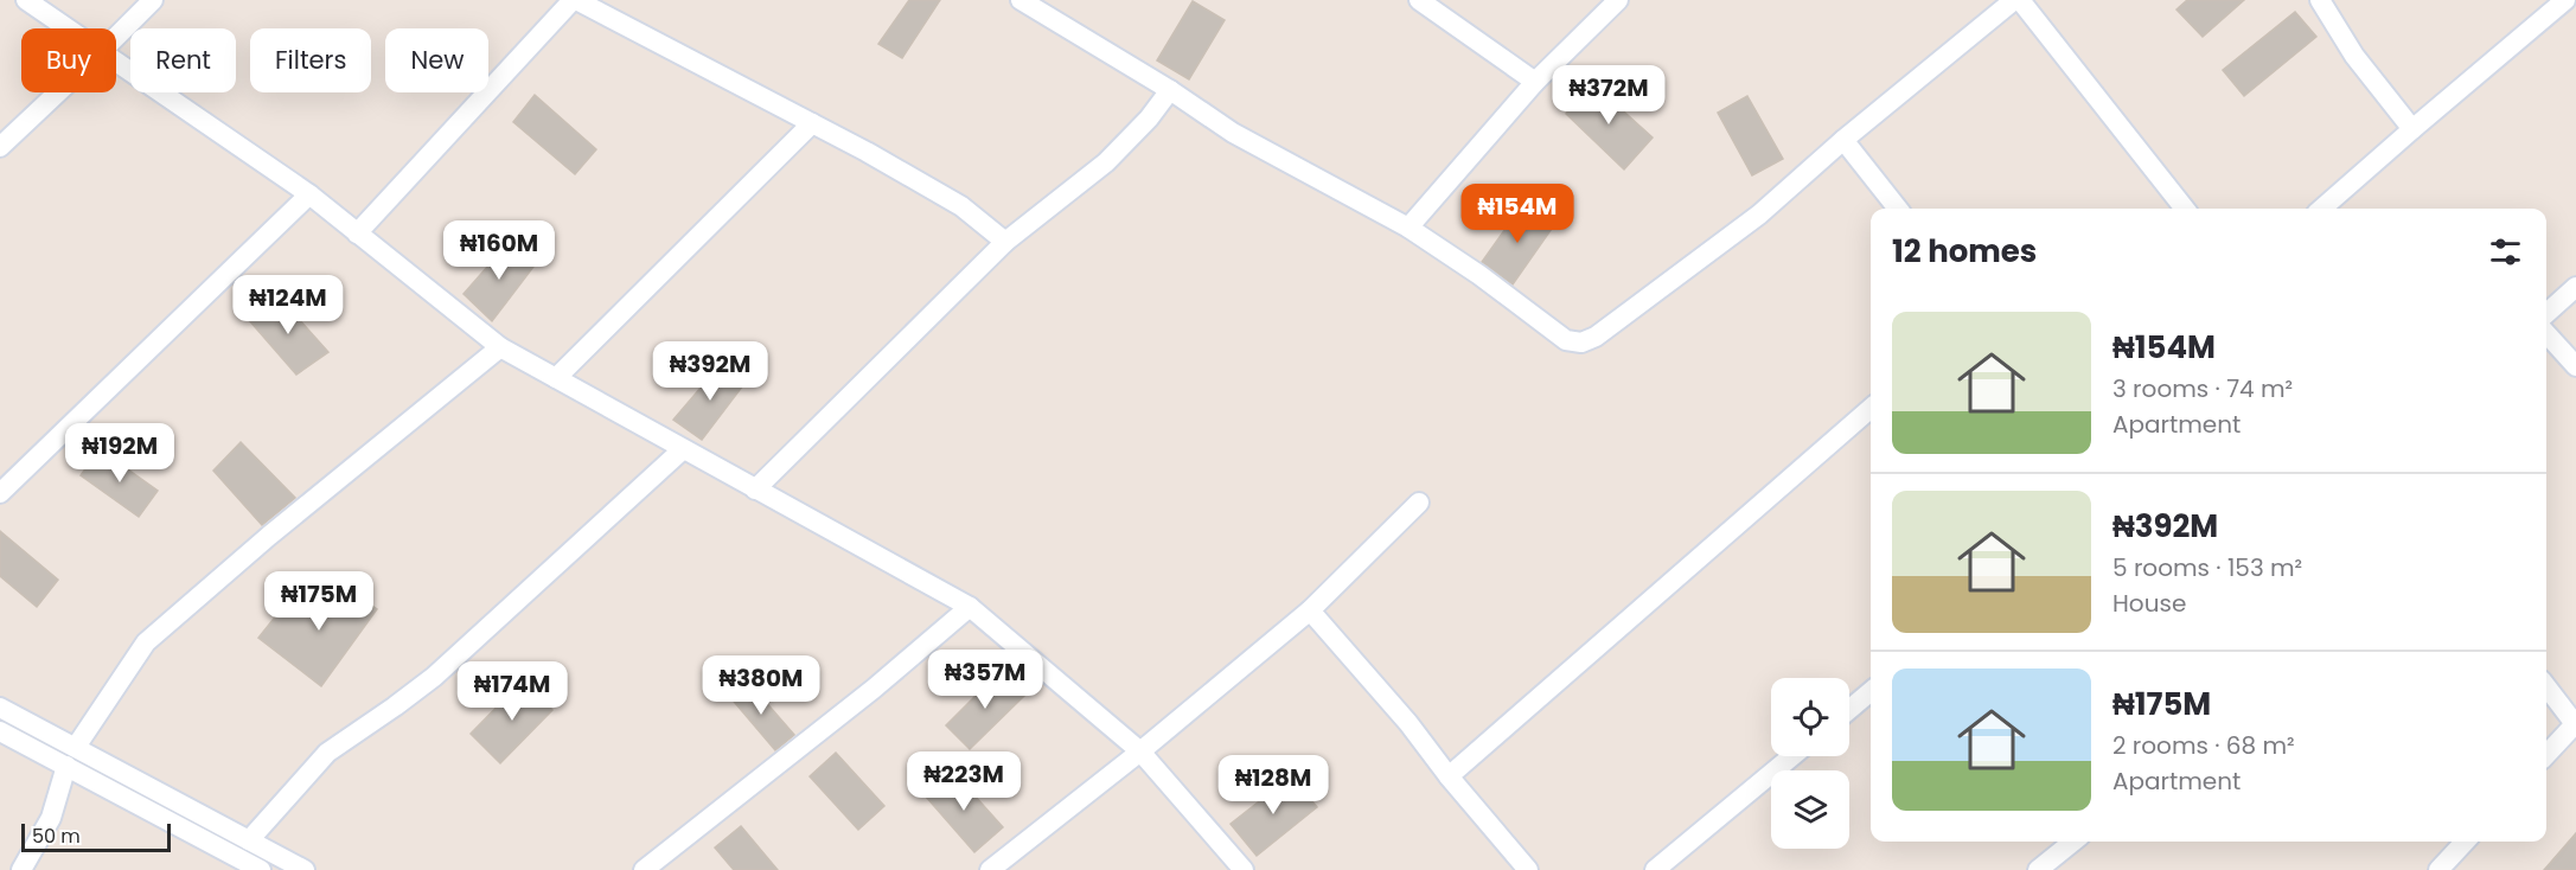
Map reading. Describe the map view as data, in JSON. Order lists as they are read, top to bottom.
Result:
{
  "scale_bar": "50 m",
  "page": {
    "chip": [
      "Buy",
      "Rent",
      "Filters",
      "New"
    ],
    "price": [
      "₦372M",
      "₦154M",
      "₦160M",
      "₦124M",
      "₦392M",
      "₦192M",
      "₦175M",
      "₦357M",
      "₦380M",
      "₦174M",
      "₦223M",
      "₦128M"
    ],
    "heading": "12 homes",
    "list": [
      {
        "name": "₦154M",
        "note": "3 rooms · 74 m² · Apartment"
      },
      {
        "name": "₦392M",
        "note": "5 rooms · 153 m² · House"
      },
      {
        "name": "₦175M",
        "note": "2 rooms · 68 m² · Apartment"
      }
    ],
    "scale": "50 m"
  }
}
